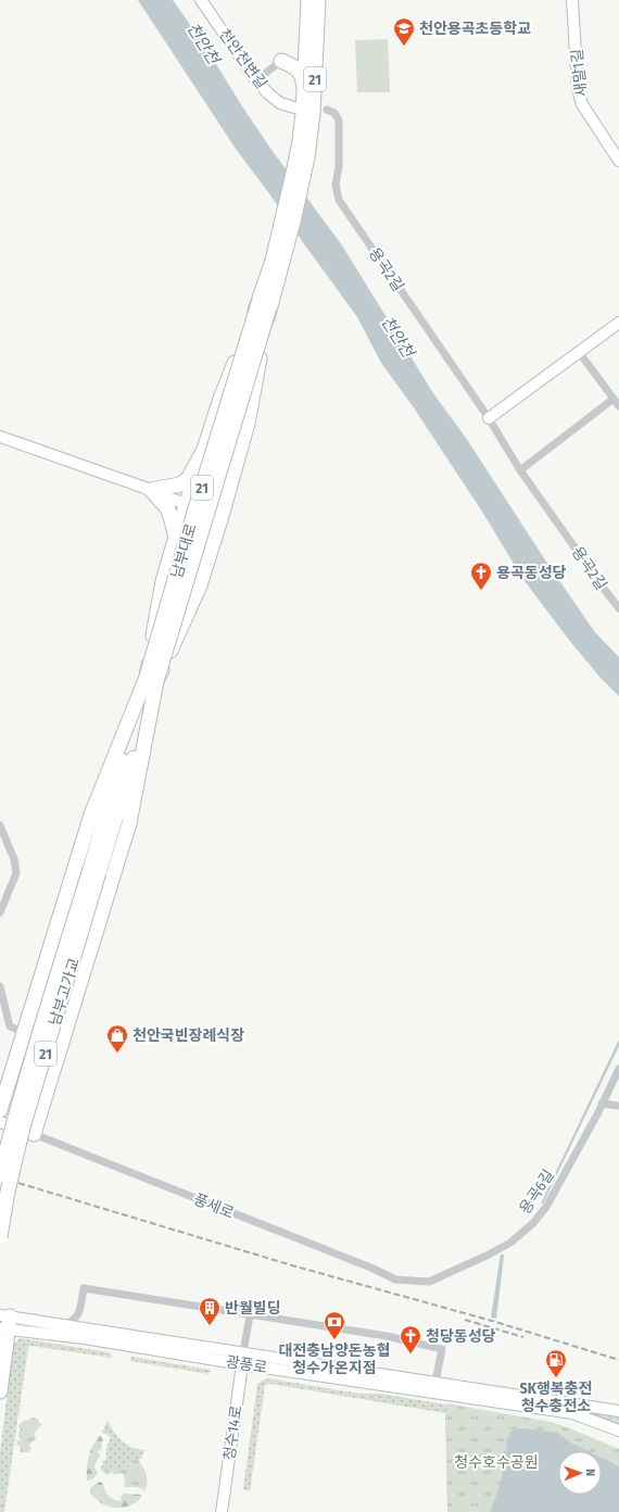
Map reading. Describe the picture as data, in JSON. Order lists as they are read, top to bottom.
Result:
{
  "streets": {
    "highway": ["21", "남부대로", "남부고가교"],
    "street": [
      "천안천변길",
      "새말1길",
      "용곡2길",
      "용곡6길",
      "풍세로",
      "광풍로",
      "청수14로"
    ]
  },
  "crossings": [
    ["21", "남부대로"],
    ["남부대로", "남부고가교"],
    ["용곡6길", "풍세로"],
    ["광풍로", "청수14로"]
  ],
  "water": ["천안천"],
  "parks": ["청수호수공원"],
  "places": {
    "school or university": ["천안용곡초등학교"],
    "church": ["용곡동성당", "청당동성당"],
    "shop": ["천안국빈장례식장"],
    "building": ["반월빌딩"],
    "bank": ["대전충남양돈농협 청수가온지점"],
    "fuel station": ["SK행복충전 청수충전소"]
  },
  "north": "right"
}
